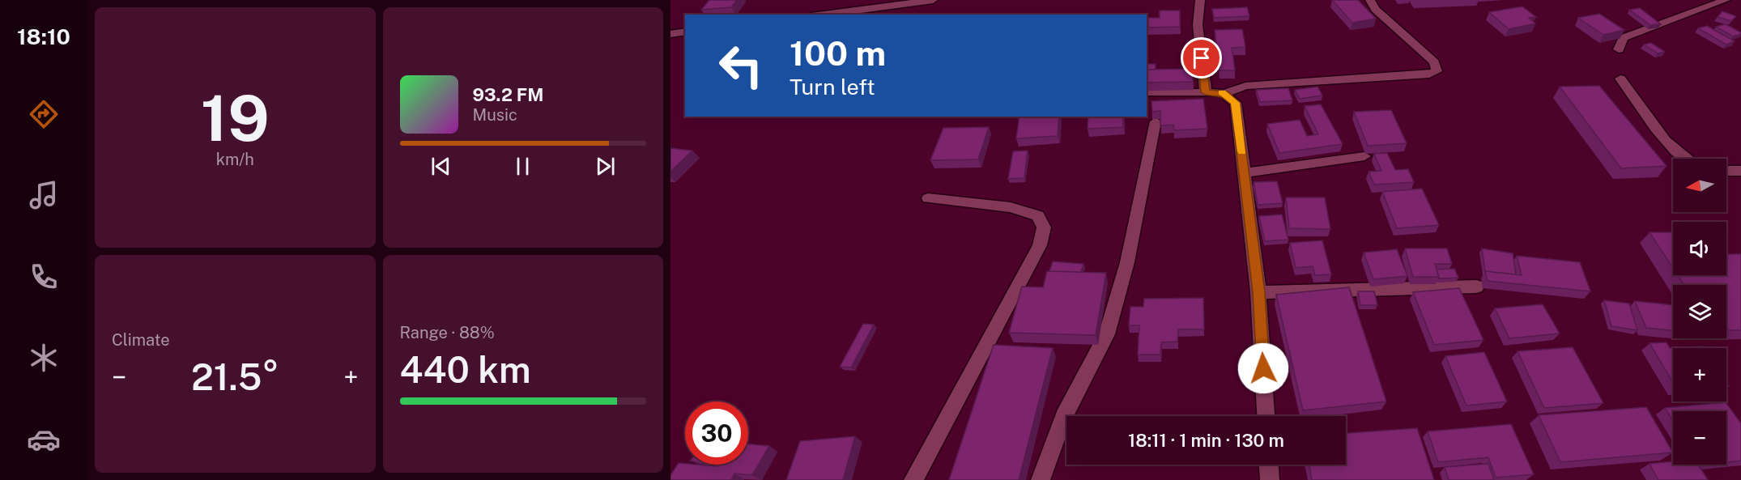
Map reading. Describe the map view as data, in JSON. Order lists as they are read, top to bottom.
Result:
{
  "north": "left",
  "page": {
    "tabs": "18:10",
    "tile": [
      ["19", "km/h"],
      "Climate",
      ["Range · 88%", "440 km"]
    ],
    "turn": ["100 m", "Turn left"],
    "song": ["93.2 FM", "Music"],
    "map_buttons": ["+", "−"],
    "heat": ["−", "21.5°", "+"],
    "limit": "30",
    "trip": "18:11 · 1 min · 130 m"
  }
}
